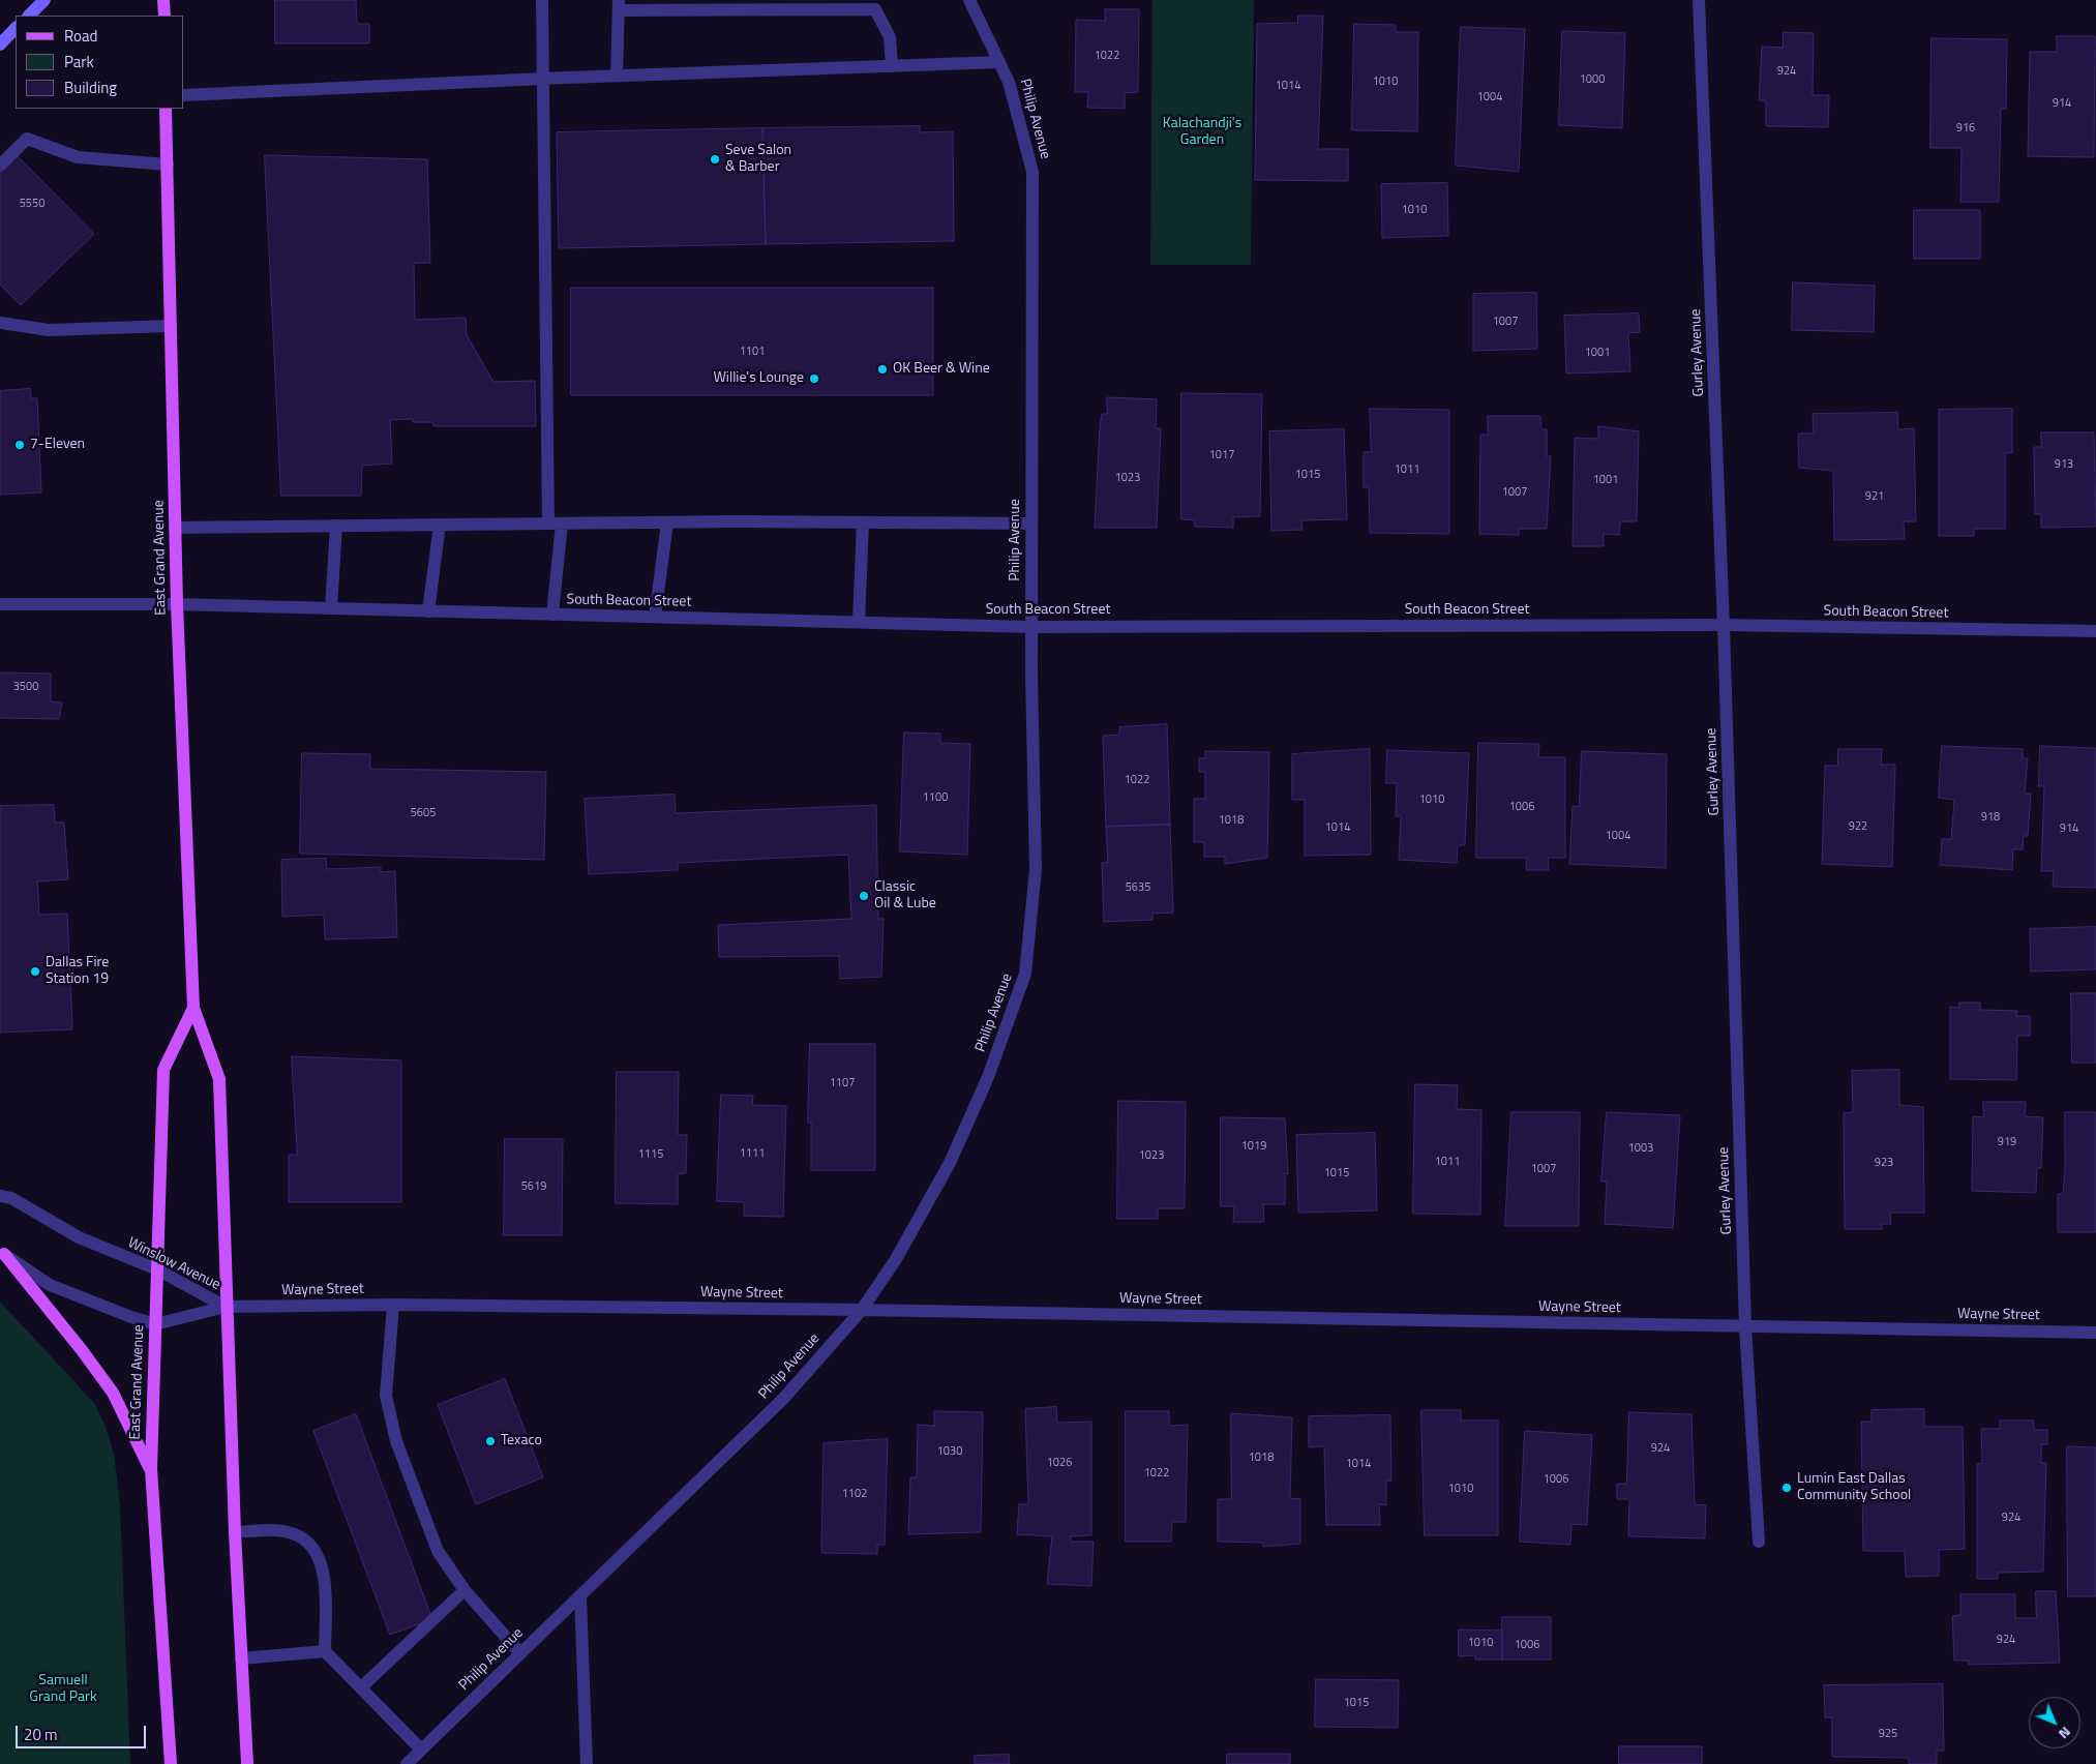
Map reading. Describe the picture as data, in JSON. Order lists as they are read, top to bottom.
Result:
{
  "streets": {
    "main road": ["East Grand Avenue"],
    "street": [
      "Philip Avenue",
      "Gurley Avenue",
      "South Beacon Street",
      "Winslow Avenue",
      "Wayne Street"
    ]
  },
  "crossings": [
    ["Philip Avenue", "South Beacon Street"],
    ["Philip Avenue", "Wayne Street"],
    ["Gurley Avenue", "South Beacon Street"],
    ["Gurley Avenue", "Wayne Street"],
    ["East Grand Avenue", "South Beacon Street"],
    ["East Grand Avenue", "Winslow Avenue"],
    ["East Grand Avenue", "Wayne Street"],
    ["Winslow Avenue", "Wayne Street"]
  ],
  "parks": ["Kalachandji's Garden", "Samuell Grand Park"],
  "places": [
    "Seve Salon & Barber",
    "OK Beer & Wine",
    "Willie's Lounge",
    "7-Eleven",
    "Classic Oil & Lube",
    "Dallas Fire Station 19",
    "Texaco",
    "Lumin East Dallas Community School"
  ],
  "house_numbers": [
    "1022",
    "924",
    "1000",
    "1010",
    "1014",
    "1004",
    "914",
    "916",
    "5550",
    "1010",
    "1007",
    "1101",
    "1001",
    "1017",
    "913",
    "1011",
    "1015",
    "1023",
    "1001",
    "1007",
    "921",
    "3500",
    "1022",
    "1100",
    "1010",
    "1006",
    "5605",
    "918",
    "1018",
    "922",
    "1014",
    "914",
    "1004",
    "5635",
    "1107",
    "919",
    "1019",
    "1003",
    "1111",
    "1115",
    "1023",
    "1011",
    "923",
    "1007",
    "1015",
    "5619",
    "924",
    "1030",
    "1018",
    "1026",
    "1014",
    "1022",
    "1006",
    "1010",
    "1102",
    "924",
    "924",
    "1010",
    "1006",
    "1015",
    "925"
  ],
  "legend": ["Road", "Park", "Building"],
  "scale_bar": "20 m",
  "north": "bottom right"
}
